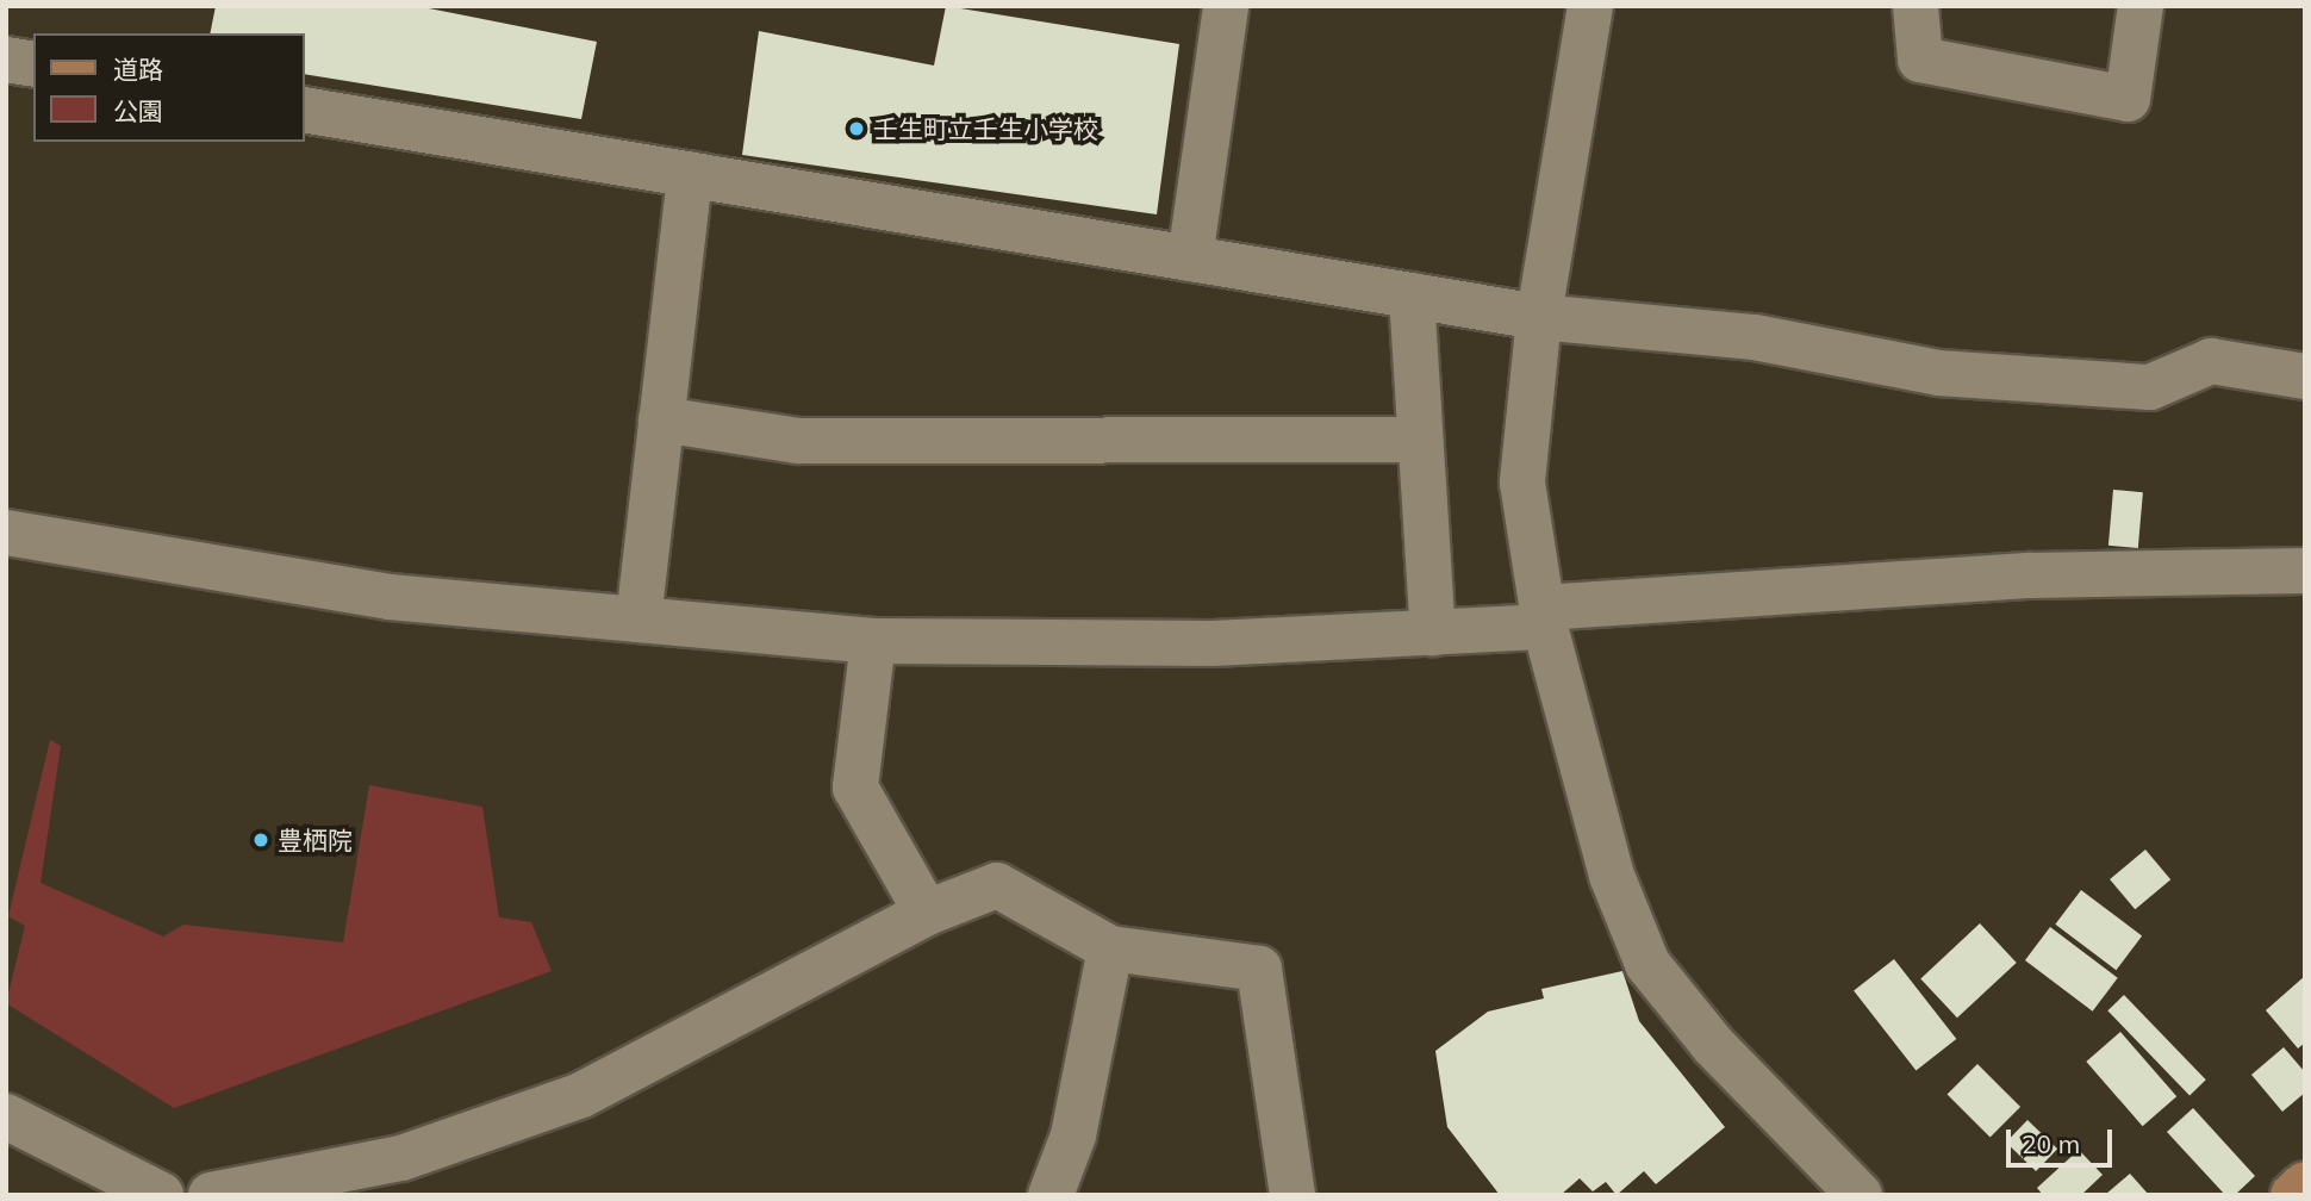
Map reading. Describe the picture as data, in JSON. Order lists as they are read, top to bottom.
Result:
{
  "places": ["壬生町立壬生小学校", "豊栖院"],
  "legend": ["道路", "公園"],
  "scale_bar": "20 m"
}
